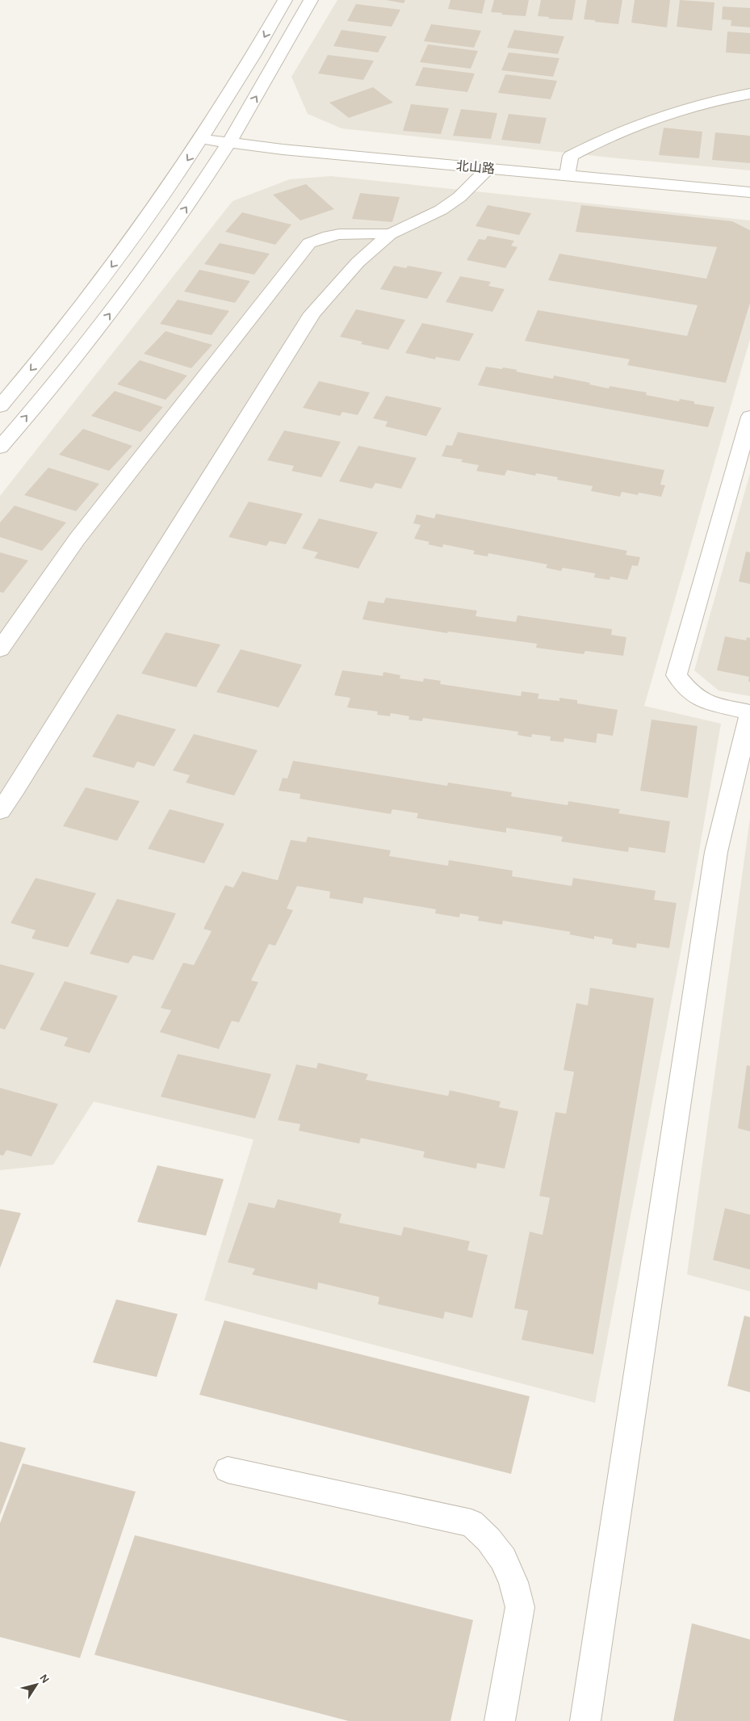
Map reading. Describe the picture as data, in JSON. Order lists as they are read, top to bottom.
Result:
{
  "streets": {
    "street": ["北山路"]
  },
  "north": "top right"
}
